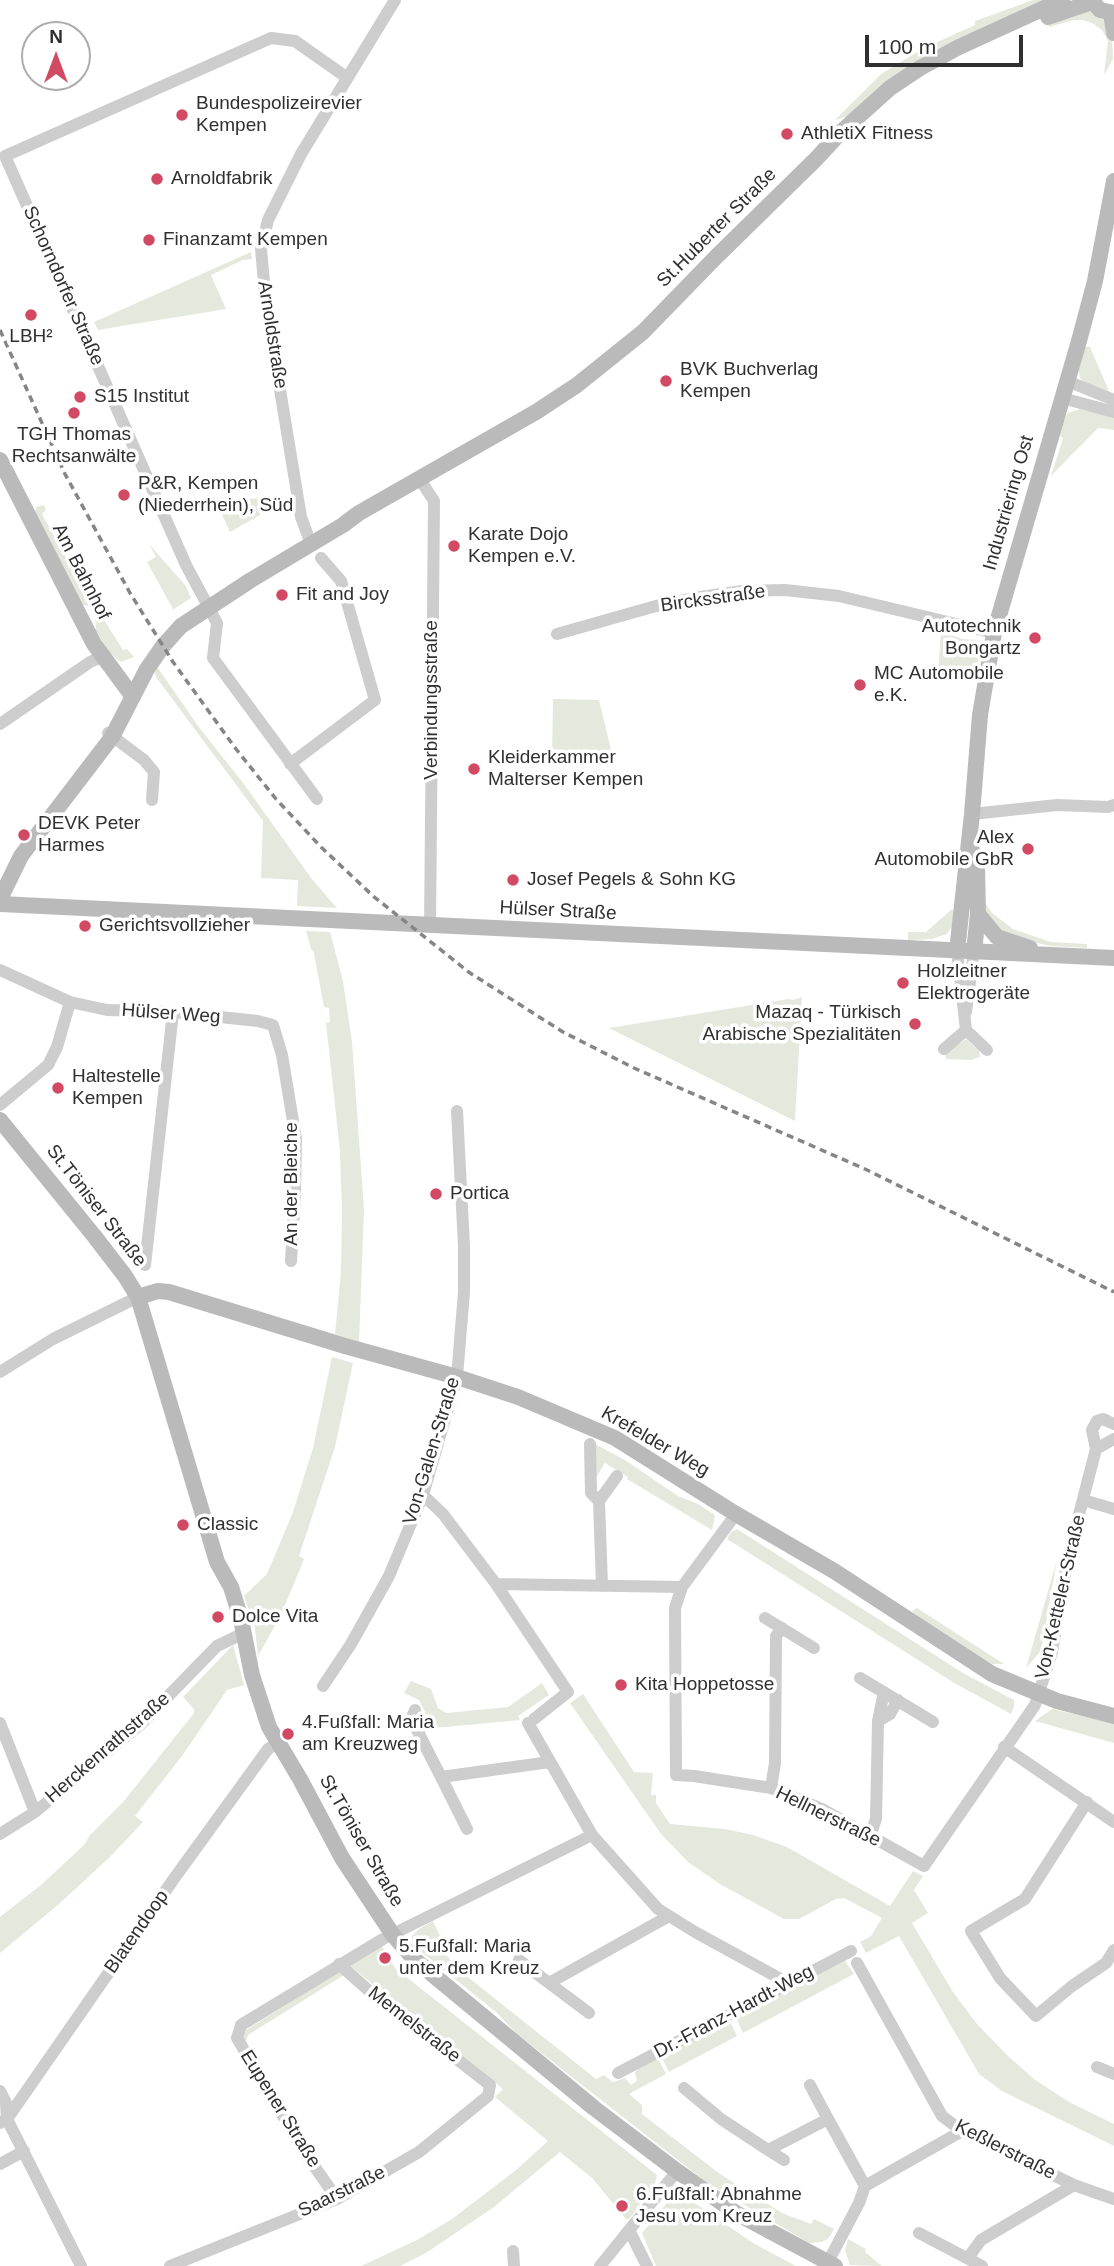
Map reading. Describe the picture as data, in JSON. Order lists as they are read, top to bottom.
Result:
{
  "streets": {
    "street": [
      "St.Huberter Straße",
      "Schorndorfer Straße",
      "Arnoldstraße",
      "Industriering Ost",
      "Am Bahnhof",
      "Bircksstraße",
      "Verbindungsstraße",
      "Hülser Straße",
      "Hülser Weg",
      "An der Bleiche",
      "St.Töniser Straße",
      "Krefelder Weg",
      "Von-Galen-Straße",
      "Von-Ketteler-Straße",
      "Herckenrathstraße",
      "Hellnerstraße",
      "Blatendoop",
      "Dr.-Franz-Hardt-Weg",
      "Memelstraße",
      "Eupener Straße",
      "Keßlerstraße",
      "Saarstraße"
    ]
  },
  "crossings": [
    ["St.Huberter Straße", "Schorndorfer Straße"],
    ["St.Huberter Straße", "Arnoldstraße"],
    ["St.Huberter Straße", "Am Bahnhof"],
    ["St.Huberter Straße", "Verbindungsstraße"],
    ["St.Huberter Straße", "Hülser Straße"],
    ["Schorndorfer Straße", "Arnoldstraße"],
    ["Industriering Ost", "Bircksstraße"],
    ["Industriering Ost", "Hülser Straße"],
    ["Verbindungsstraße", "Hülser Straße"],
    ["Hülser Weg", "An der Bleiche"],
    ["St.Töniser Straße", "Krefelder Weg"],
    ["St.Töniser Straße", "Herckenrathstraße"],
    ["St.Töniser Straße", "Blatendoop"],
    ["St.Töniser Straße", "Eupener Straße"],
    ["Krefelder Weg", "Von-Galen-Straße"],
    ["Krefelder Weg", "Von-Ketteler-Straße"],
    ["Krefelder Weg", "Hellnerstraße"],
    ["Von-Ketteler-Straße", "Hellnerstraße"],
    ["Dr.-Franz-Hardt-Weg", "Keßlerstraße"],
    ["Memelstraße", "Eupener Straße"],
    ["Memelstraße", "Saarstraße"],
    ["Eupener Straße", "Saarstraße"]
  ],
  "places": [
    "Bundespolizeirevier Kempen",
    "AthletiX Fitness",
    "Arnoldfabrik",
    "Finanzamt Kempen",
    "LBH²",
    "BVK Buchverlag Kempen",
    "S15 Institut",
    "TGH Thomas Rechtsanwälte",
    "P&R, Kempen (Niederrhein), Süd",
    "Karate Dojo Kempen e.V.",
    "Fit and Joy",
    "Autotechnik Bongartz",
    "MC Automobile e.K.",
    "Kleiderkammer Malterser Kempen",
    "DEVK Peter Harmes",
    "Alex Automobile GbR",
    "Josef Pegels & Sohn KG",
    "Gerichtsvollzieher",
    "Holzleitner Elektrogeräte",
    "Mazaq - Türkisch Arabische Spezialitäten",
    "Haltestelle Kempen",
    "Portica",
    "Classic",
    "Dolce Vita",
    "Kita Hoppetosse",
    "4.Fußfall: Maria am Kreuzweg",
    "5.Fußfall: Maria unter dem Kreuz",
    "6.Fußfall: Abnahme Jesu vom Kreuz"
  ],
  "scale_bar": "100 m",
  "north": "top"
}
